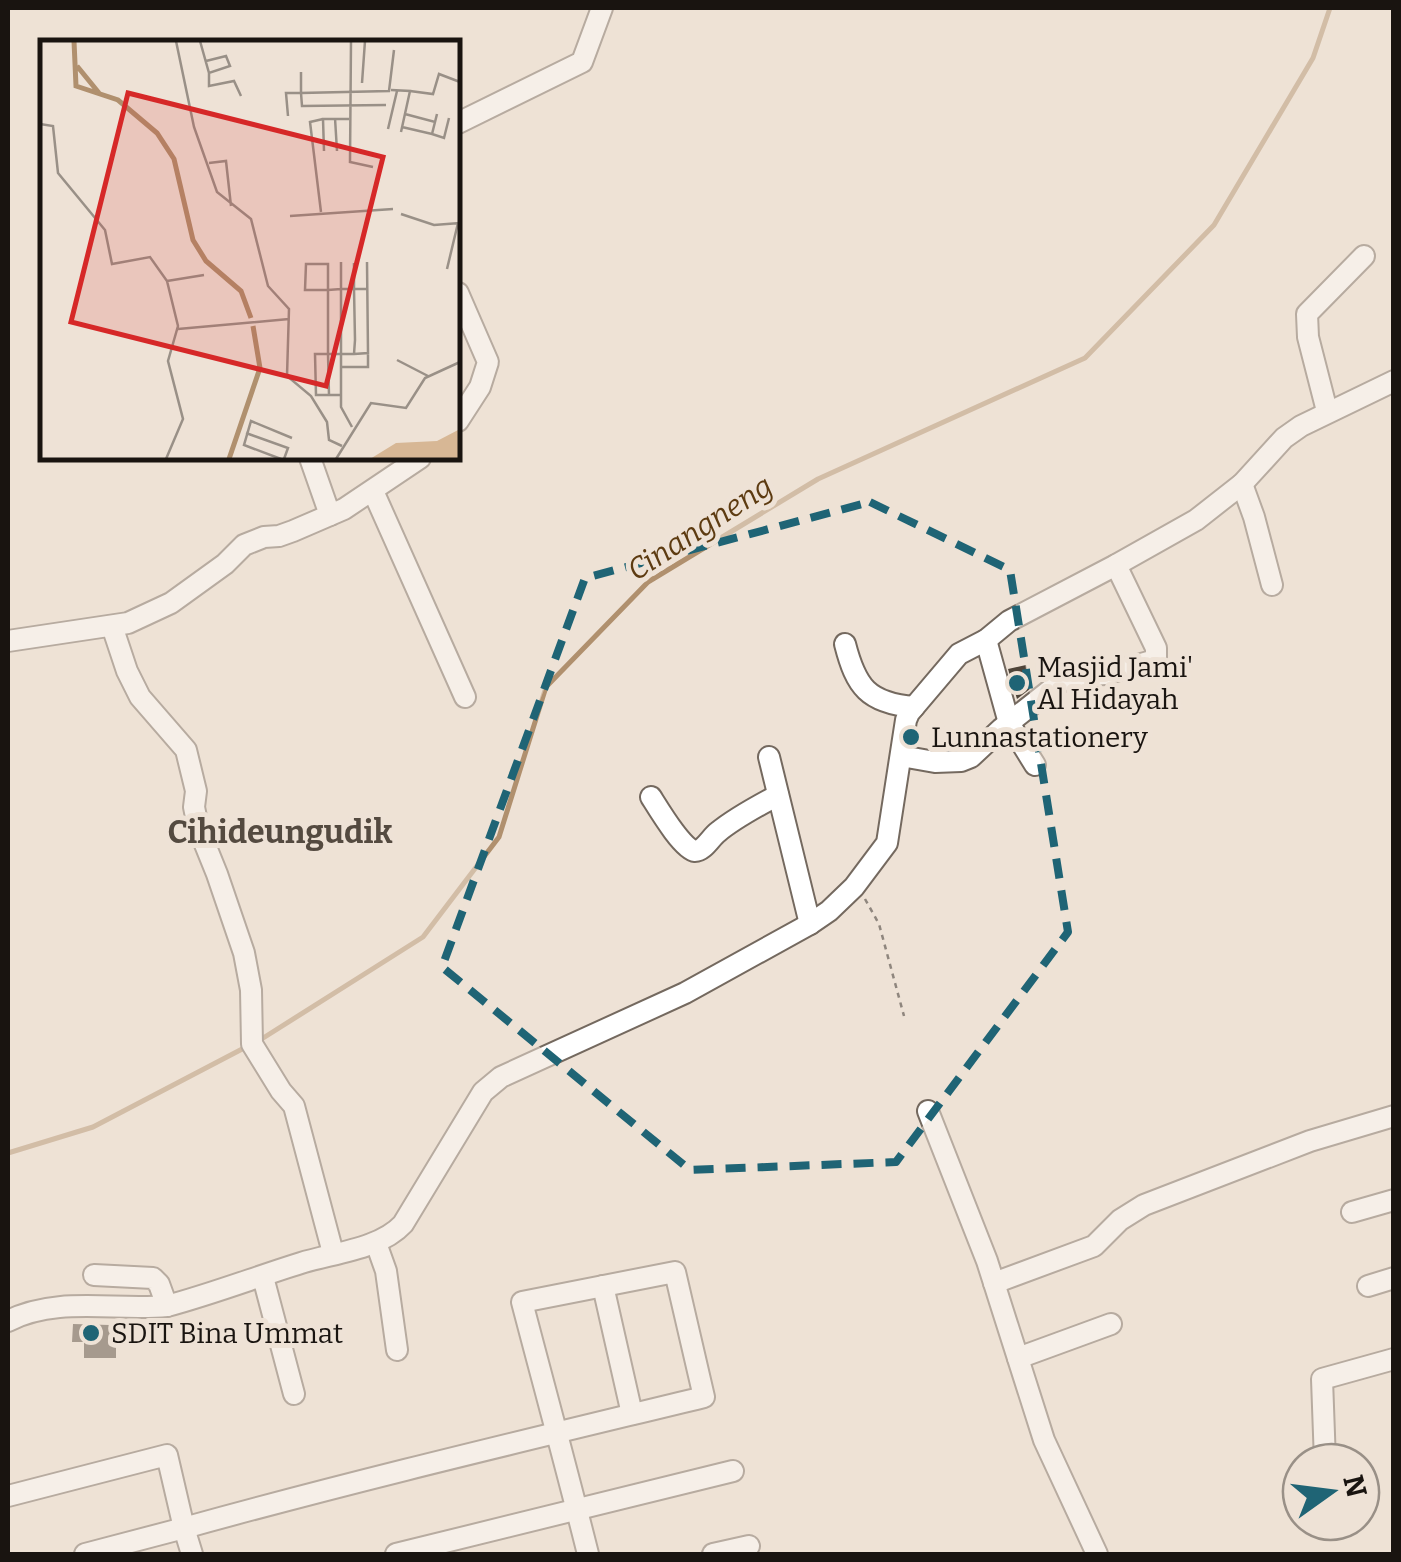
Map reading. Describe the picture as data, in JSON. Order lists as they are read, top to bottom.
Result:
{
  "districts": ["Cihideungudik"],
  "water": ["Cinangneng"],
  "places": ["Masjid Jami' Al Hidayah", "Lunnastationery", "SDIT Bina Ummat"],
  "north": "right"
}
